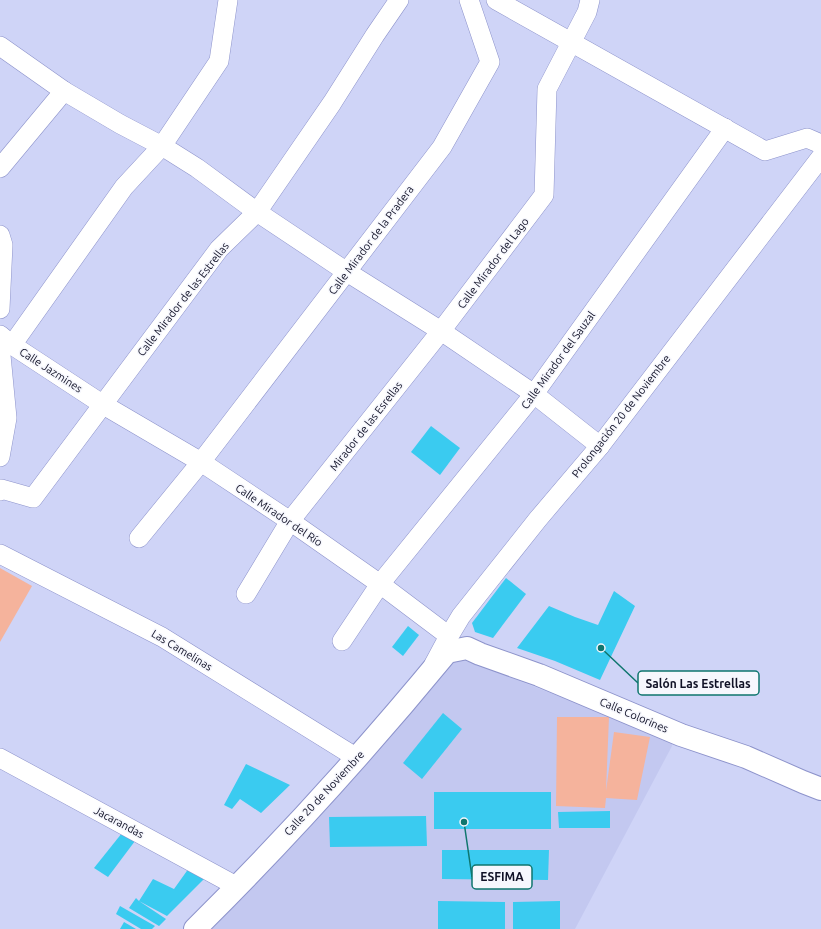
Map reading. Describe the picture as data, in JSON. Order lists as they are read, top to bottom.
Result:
{
  "streets": {
    "main road": ["Calle Colorines", "Calle 20 de Noviembre"],
    "street": [
      "Calle Mirador de la Pradera",
      "Calle Mirador del Lago",
      "Calle Mirador de las Estrellas",
      "Calle Mirador del Sauzal",
      "Calle Jazmines",
      "Prolongación 20 de Noviembre",
      "Mirador de las Esrellas",
      "Calle Mirador del Río",
      "Las Camelinas",
      "Jacarandas"
    ]
  },
  "crossings": [
    ["Calle Mirador de la Pradera", "Calle Mirador del Río"],
    ["Calle Mirador del Lago", "Mirador de las Esrellas"],
    ["Calle Mirador de las Estrellas", "Calle Jazmines"],
    ["Calle Mirador de las Estrellas", "Calle Mirador del Río"],
    ["Calle Mirador del Sauzal", "Calle Mirador del Río"],
    ["Calle Jazmines", "Calle Mirador del Río"],
    ["Prolongación 20 de Noviembre", "Calle Mirador del Río"],
    ["Prolongación 20 de Noviembre", "Calle Colorines"],
    ["Prolongación 20 de Noviembre", "Calle 20 de Noviembre"],
    ["Mirador de las Esrellas", "Calle Mirador del Río"],
    ["Calle Mirador del Río", "Calle Colorines"],
    ["Calle Mirador del Río", "Calle 20 de Noviembre"],
    ["Las Camelinas", "Calle 20 de Noviembre"],
    ["Calle Colorines", "Calle 20 de Noviembre"],
    ["Calle 20 de Noviembre", "Jacarandas"]
  ],
  "places": ["Salón Las Estrellas", "ESFIMA"]
}
